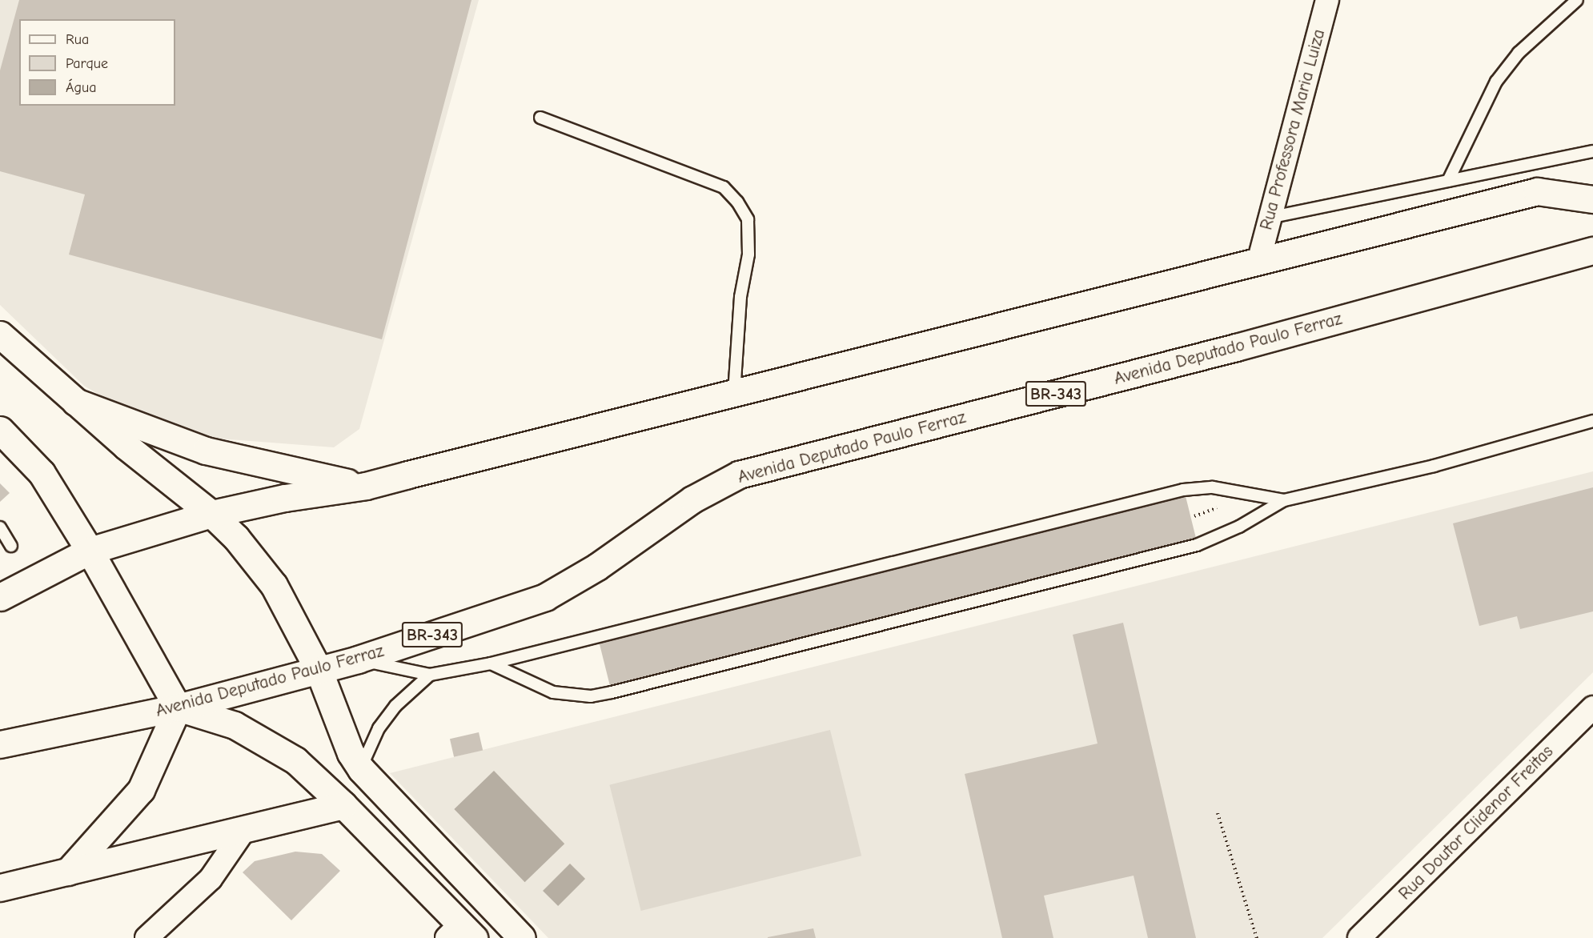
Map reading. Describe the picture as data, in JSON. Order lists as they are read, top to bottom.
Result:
{
  "streets": {
    "main road": ["Avenida Deputado Paulo Ferraz", "BR-343"],
    "street": ["Rua Professora Maria Luiza", "Rua Doutor Clidenor Freitas"]
  },
  "legend": ["Rua", "Parque", "Água"]
}
